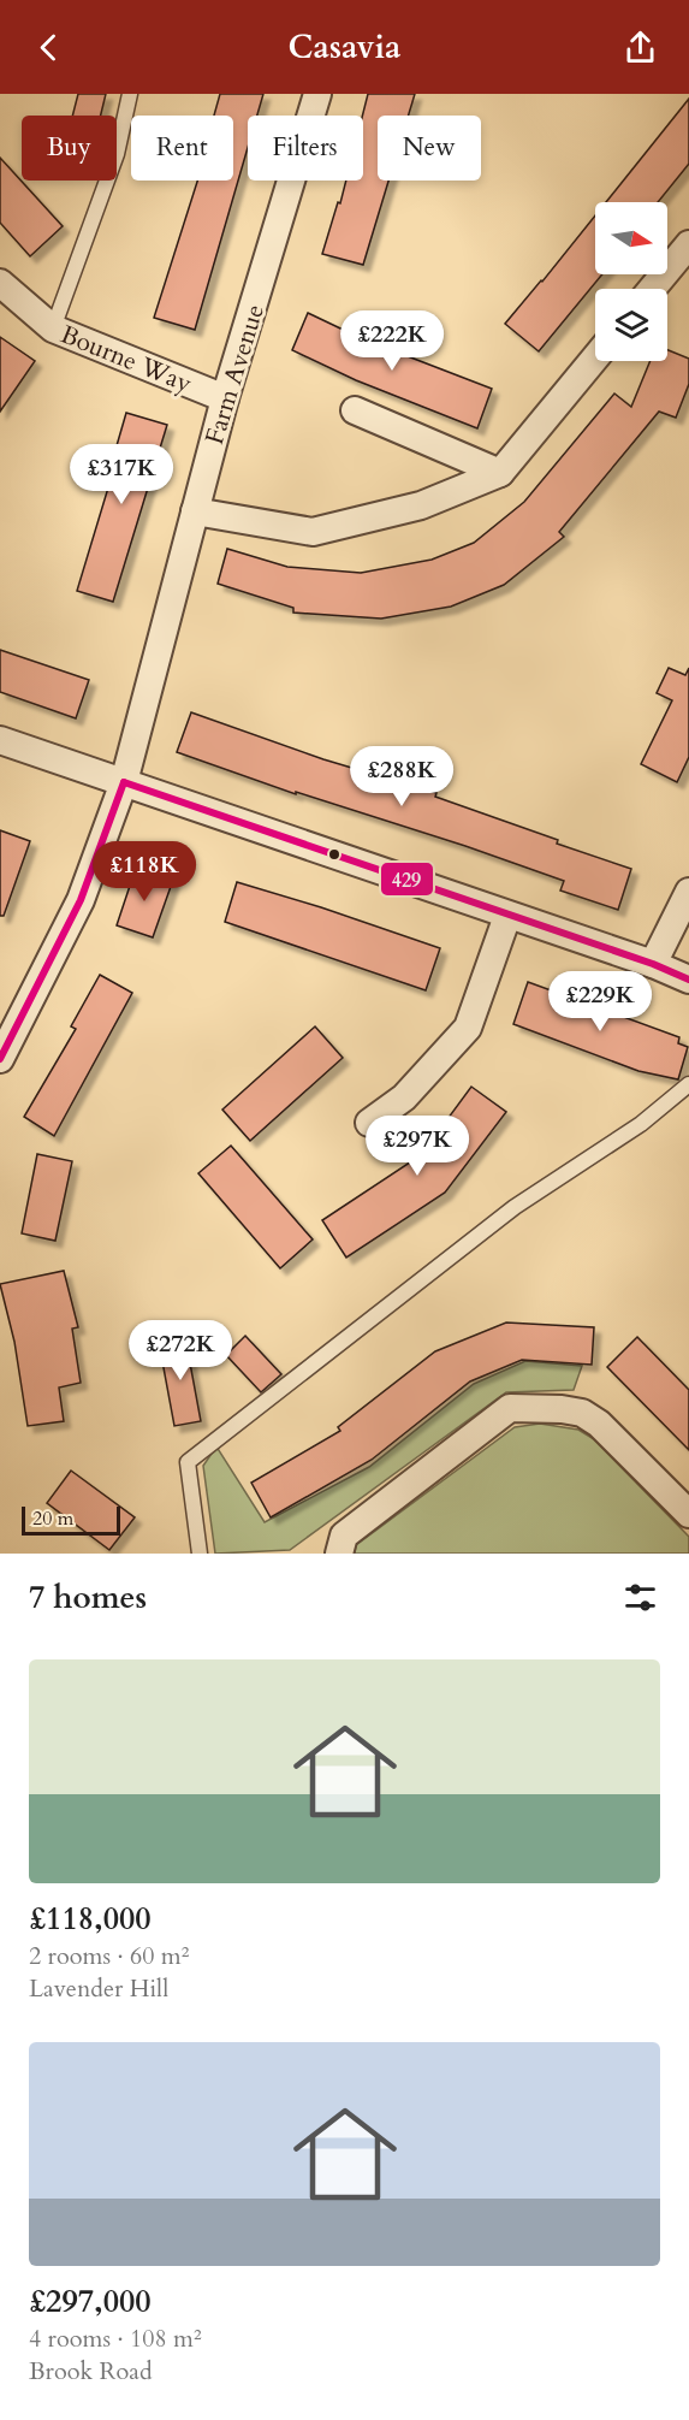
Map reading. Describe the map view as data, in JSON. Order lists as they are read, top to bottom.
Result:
{
  "streets": {
    "street": ["Bourne Way", "Farm Avenue"]
  },
  "crossings": [
    ["Bourne Way", "Farm Avenue"]
  ],
  "lines": ["transit line 429"],
  "scale_bar": "20 m",
  "north": "right",
  "page": {
    "header": "Casavia",
    "chip": [
      "Buy",
      "Rent",
      "Filters",
      "New"
    ],
    "price": [
      "£222K",
      "£317K",
      "£288K",
      "£118K",
      "£229K",
      "£297K",
      "£272K"
    ],
    "scale": "20 m",
    "heading": "7 homes",
    "list": [
      {
        "name": "£118,000",
        "note": "2 rooms · 60 m² · Lavender Hill"
      },
      {
        "name": "£297,000",
        "note": "4 rooms · 108 m² · Brook Road"
      }
    ]
  }
}
